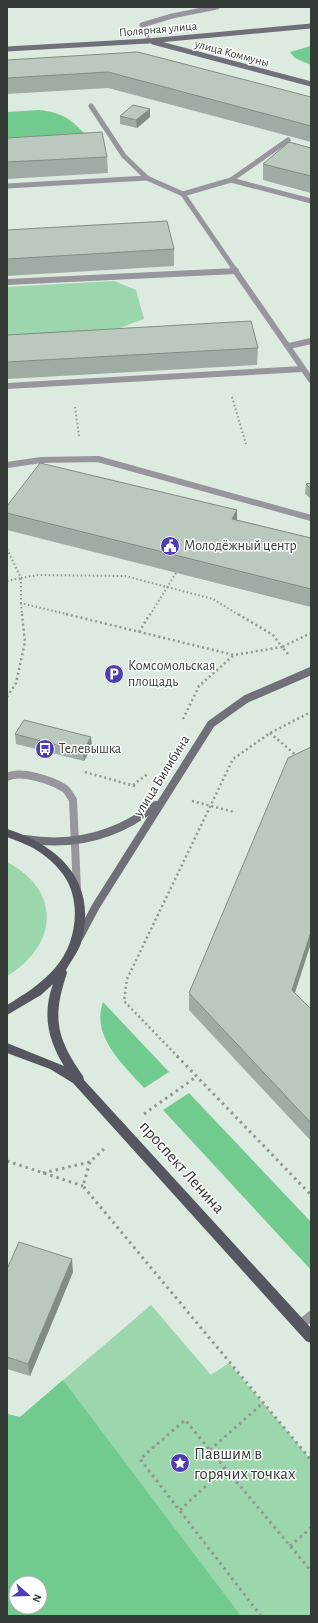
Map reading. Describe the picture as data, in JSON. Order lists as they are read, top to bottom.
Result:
{
  "streets": {
    "main road": ["проспект Ленина"],
    "street": ["Полярная улица", "улица Коммуны", "улица Билибина"]
  },
  "crossings": [
    ["Полярная улица", "улица Коммуны"]
  ],
  "places": {
    "public building": ["Молодёжный центр"],
    "parking": ["Комсомольская площадь"],
    "bus stop": ["Телевышка"],
    "place": ["Павшим в горячих точках"]
  },
  "north": "right"
}
